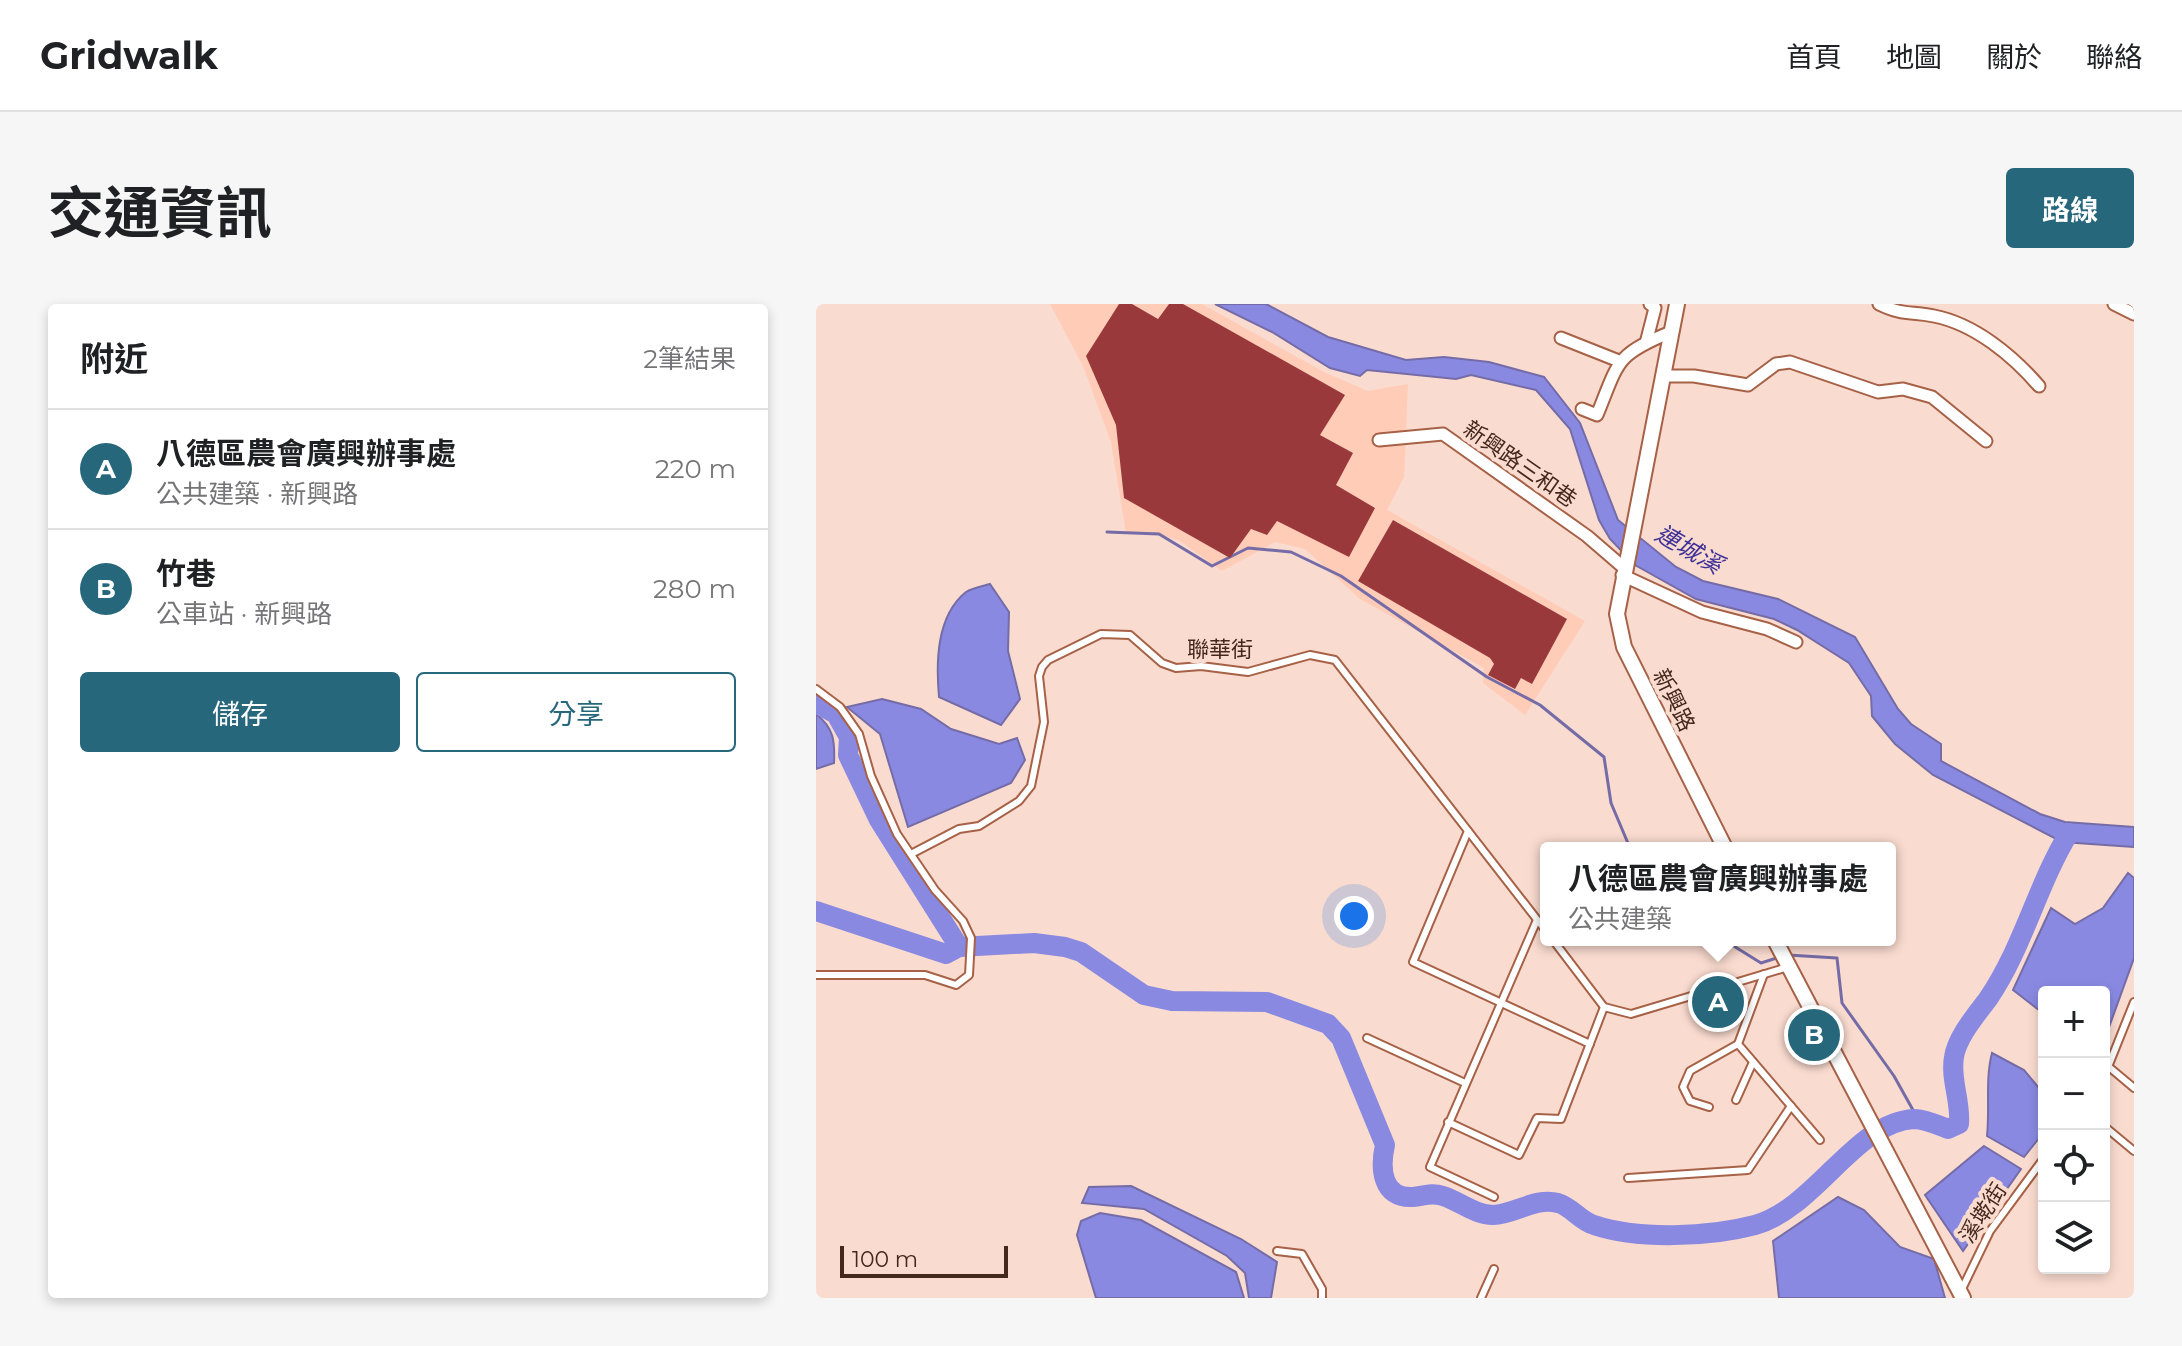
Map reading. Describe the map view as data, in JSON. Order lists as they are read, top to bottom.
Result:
{
  "streets": {
    "street": ["新興路三和巷", "新興路"],
    "lane": ["聯華街", "溪墘街"]
  },
  "crossings": [
    ["新興路三和巷", "新興路"]
  ],
  "water": ["連城溪"],
  "scale_bar": "100 m",
  "page": {
    "header": "Gridwalk",
    "nav": [
      "首頁",
      "地圖",
      "關於",
      "聯絡"
    ],
    "title": "交通資訊",
    "buttons": [
      "路線",
      ["儲存", "分享"]
    ],
    "heading": ["附近", "2筆結果"],
    "list": [
      {
        "mark": "A",
        "name": "八德區農會廣興辦事處",
        "note": "公共建築 · 新興路",
        "value": "220 m"
      },
      {
        "mark": "B",
        "name": "竹巷",
        "note": "公車站 · 新興路",
        "value": "280 m"
      }
    ],
    "popup": ["八德區農會廣興辦事處", "公共建築"],
    "pins": ["A", "B"],
    "map_buttons": ["+", "−"],
    "scale": "100 m"
  }
}
